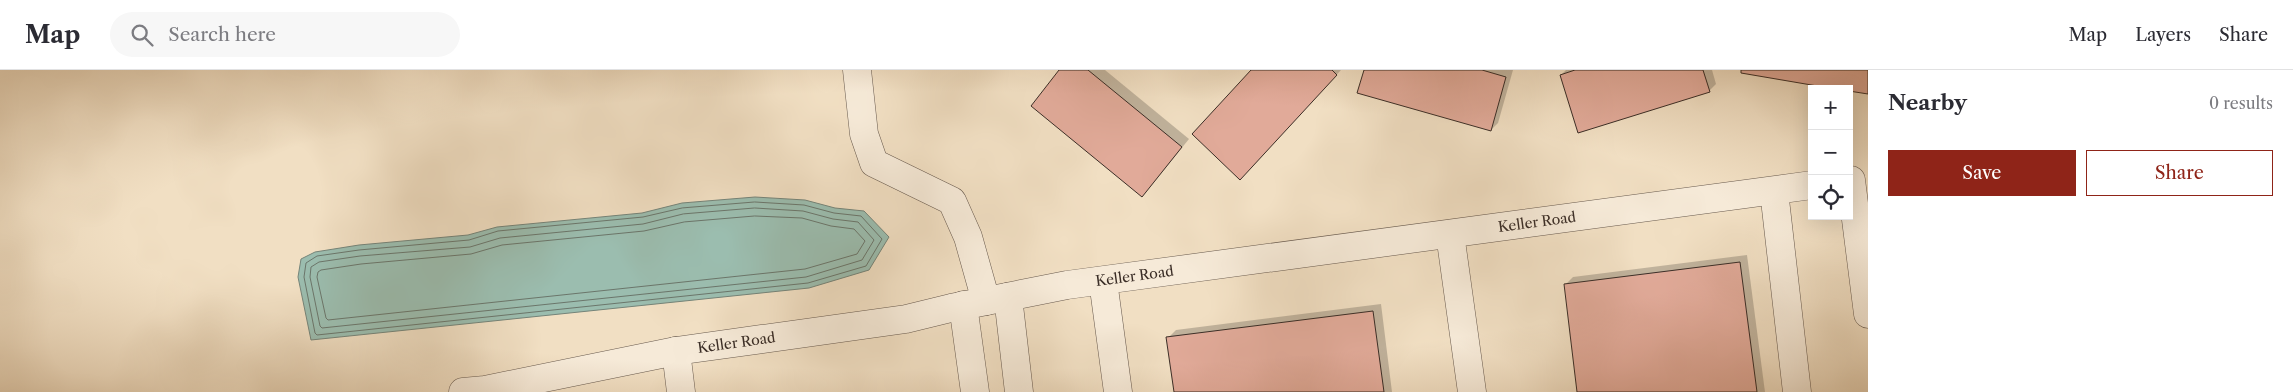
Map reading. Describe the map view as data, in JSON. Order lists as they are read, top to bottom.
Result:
{
  "streets": {
    "street": ["Keller Road"]
  },
  "page": {
    "header": "Map",
    "search": "Search here",
    "nav": ["Map", "Layers", "Share"],
    "heading": ["Nearby", "0 results"],
    "map_buttons": ["+", "−"],
    "buttons": ["Save", "Share"]
  }
}
